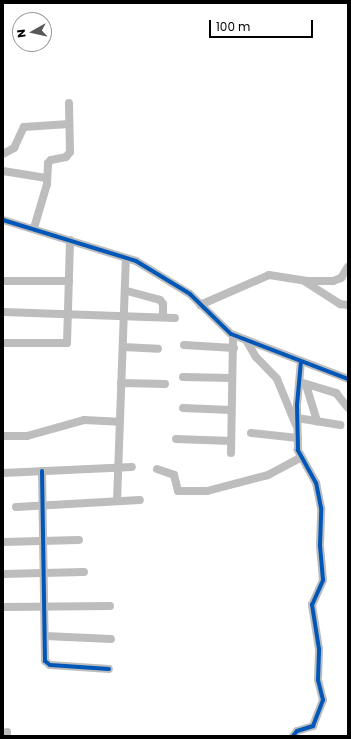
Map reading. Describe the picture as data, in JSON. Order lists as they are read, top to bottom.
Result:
{
  "scale_bar": "100 m",
  "north": "left"
}
